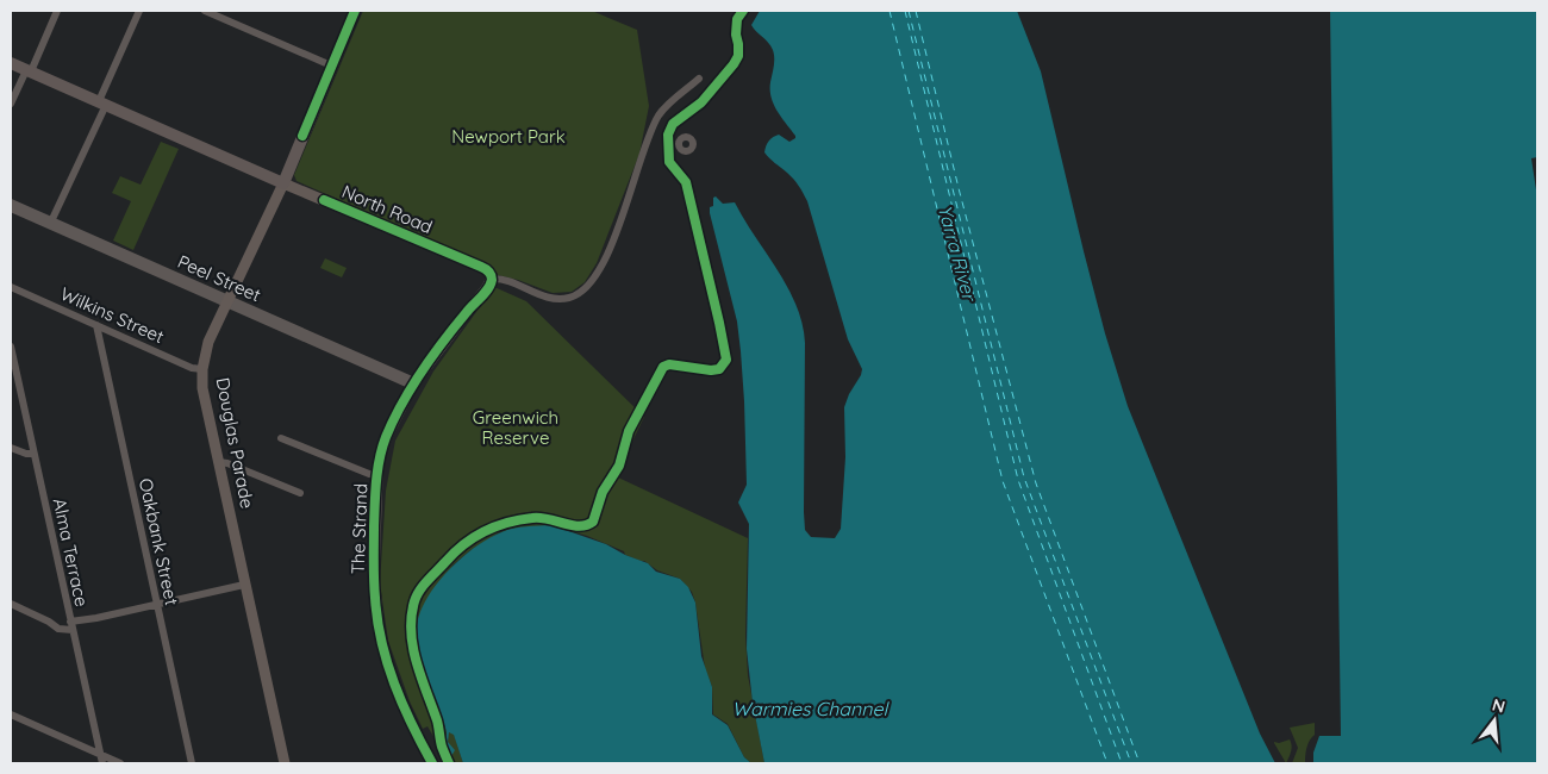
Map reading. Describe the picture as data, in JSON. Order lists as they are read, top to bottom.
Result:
{
  "streets": {
    "main road": ["North Road", "Douglas Parade"],
    "street": [
      "Peel Street",
      "Wilkins Street",
      "The Strand",
      "Oakbank Street",
      "Alma Terrace"
    ]
  },
  "crossings": [
    ["North Road", "Douglas Parade"],
    ["North Road", "The Strand"],
    ["Peel Street", "Douglas Parade"],
    ["Peel Street", "The Strand"],
    ["Wilkins Street", "Douglas Parade"],
    ["Wilkins Street", "Oakbank Street"]
  ],
  "water": ["Yarra River", "Warmies Channel"],
  "parks": ["Newport Park", "Greenwich Reserve"],
  "north": "top"
}
